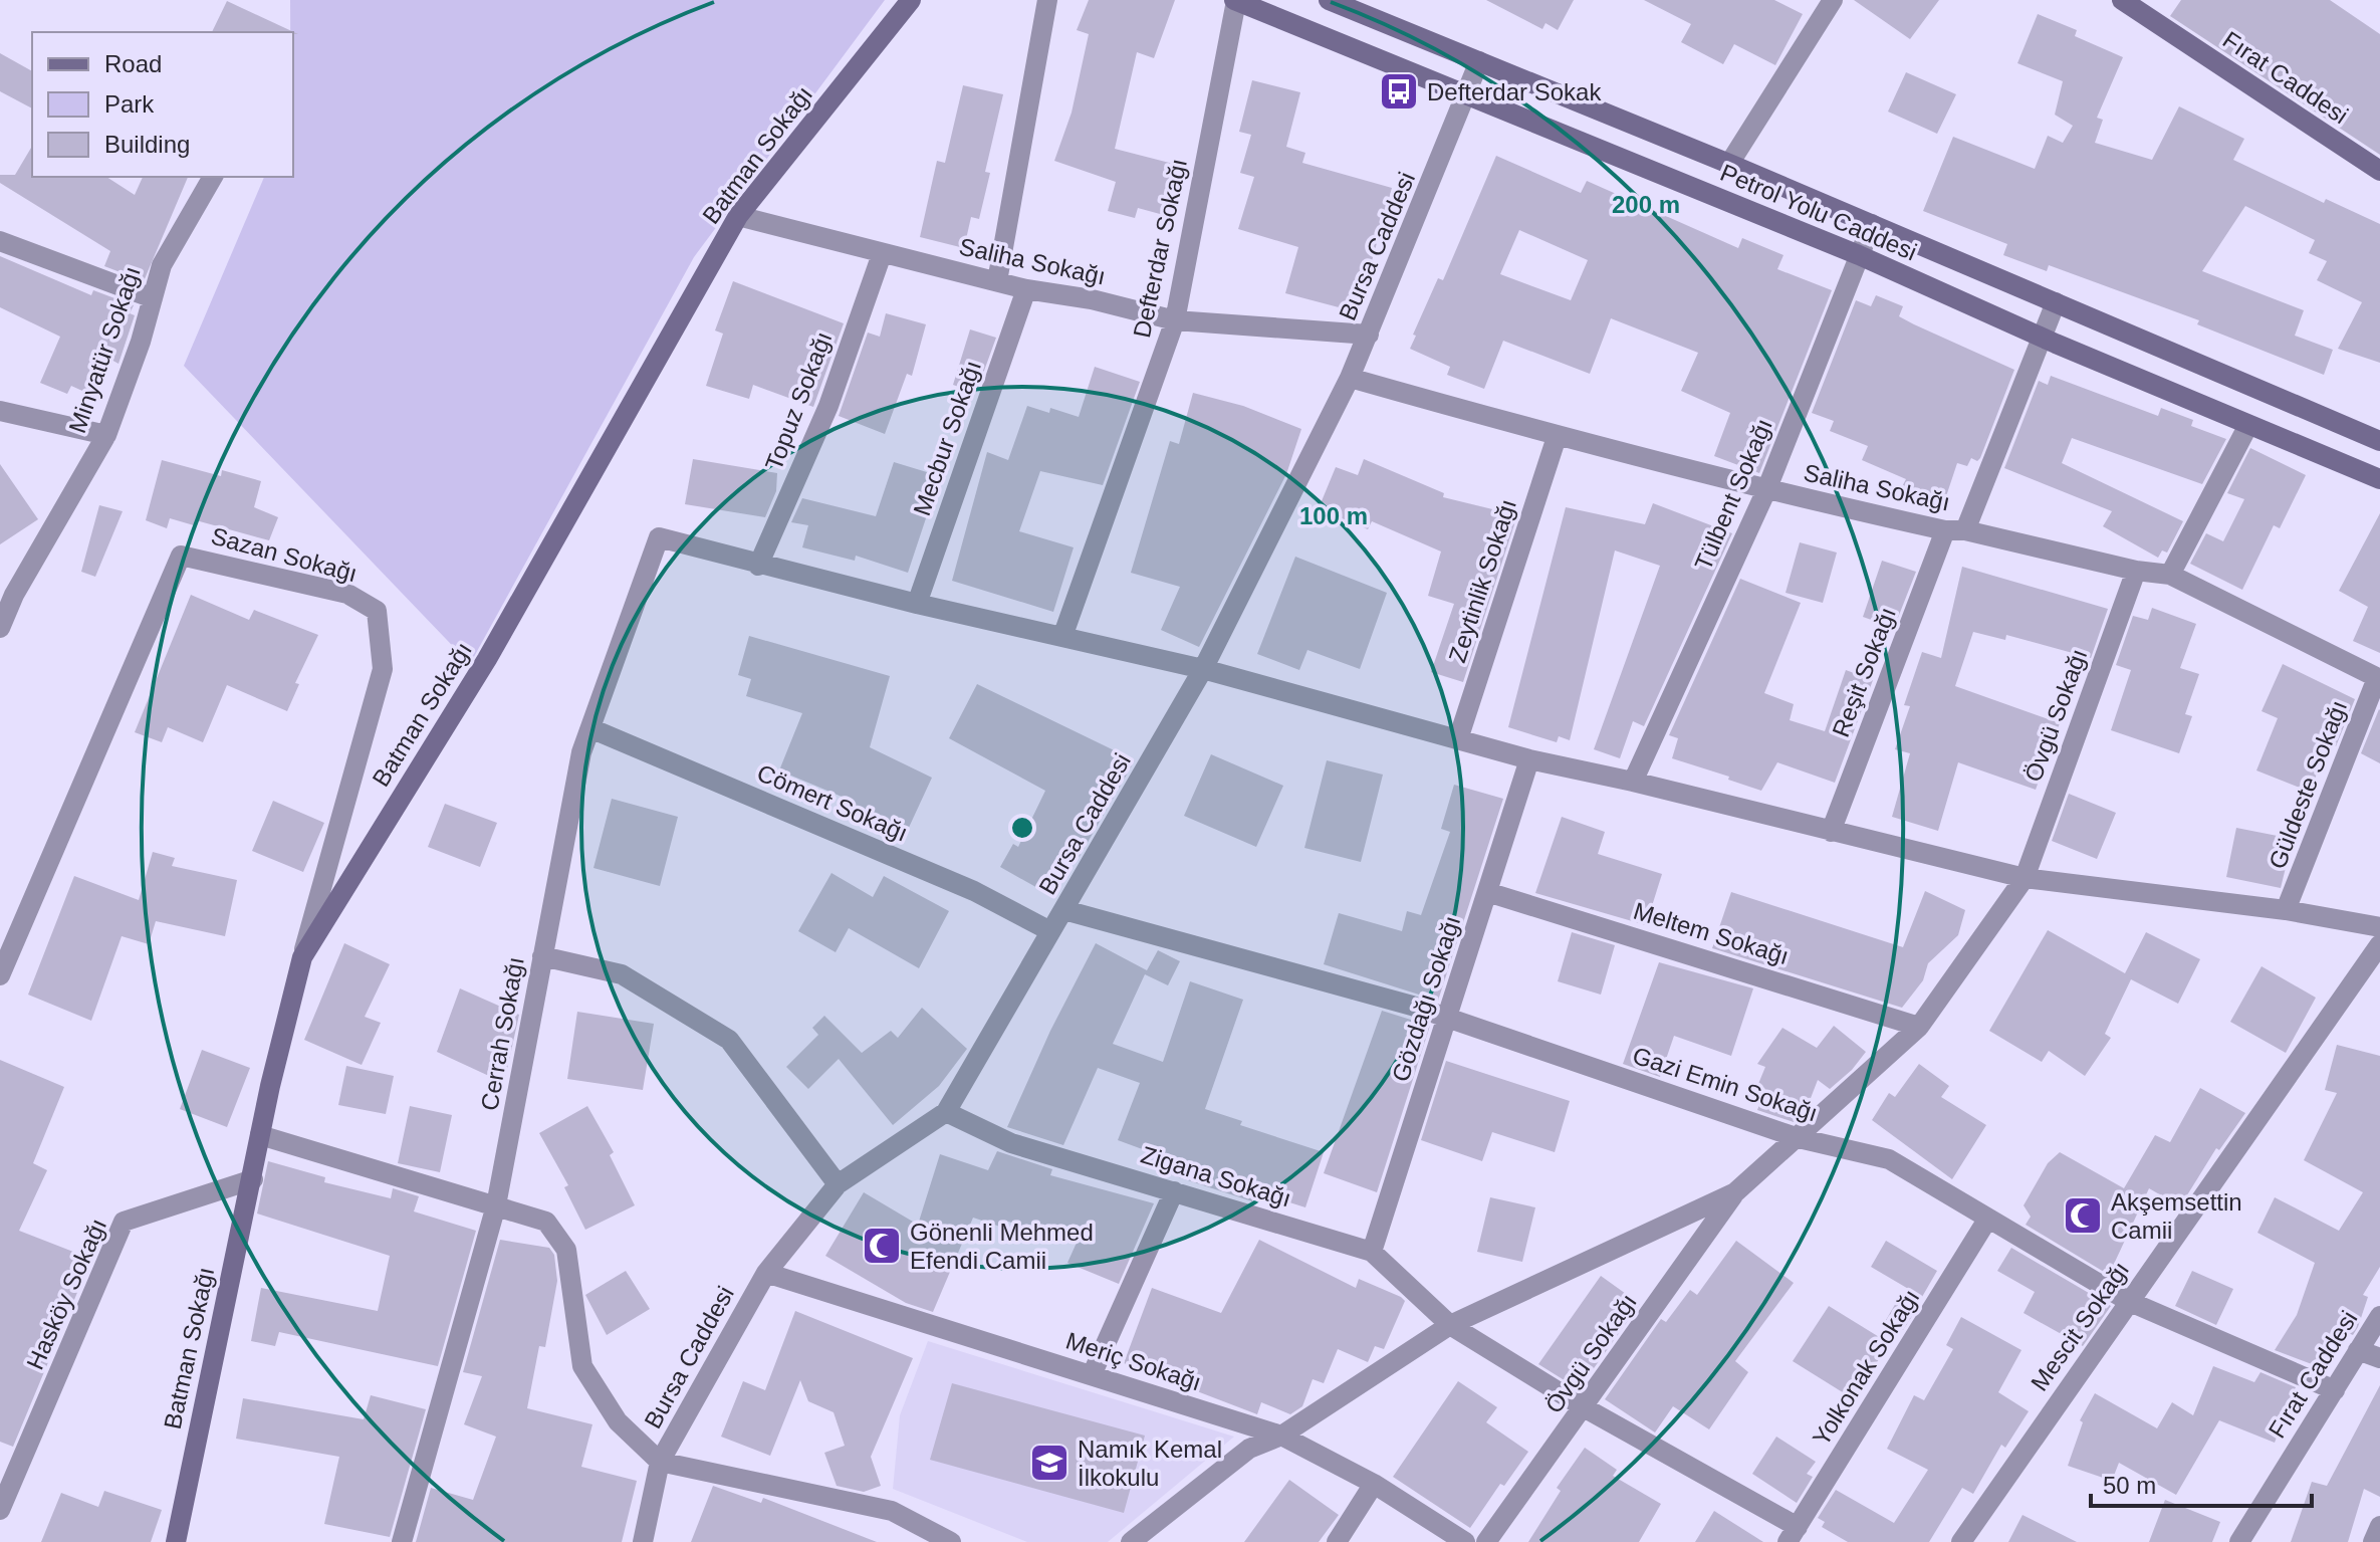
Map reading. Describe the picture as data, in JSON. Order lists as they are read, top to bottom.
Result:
{
  "streets": {
    "main road": ["Fırat Caddesi", "Batman Sokağı", "Petrol Yolu Caddesi"],
    "street": [
      "Bursa Caddesi",
      "Defterdar Sokağı",
      "Saliha Sokağı",
      "Minyatür Sokağı",
      "Topuz Sokağı",
      "Mecbur Sokağı",
      "Tülbent Sokağı",
      "Sazan Sokağı",
      "Zeytinlik Sokağı",
      "Reşit Sokağı",
      "Övgü Sokağı",
      "Güldeste Sokağı",
      "Cömert Sokağı",
      "Meltem Sokağı",
      "Gözdağı Sokağı",
      "Cerrah Sokağı",
      "Gazi Emin Sokağı",
      "Zigana Sokağı",
      "Hasköy Sokağı",
      "Mescit Sokağı",
      "Meriç Sokağı",
      "Yolkonak Sokağı"
    ]
  },
  "crossings": [
    ["Fırat Caddesi", "Gazi Emin Sokağı"],
    ["Batman Sokağı", "Saliha Sokağı"],
    ["Batman Sokağı", "Sazan Sokağı"],
    ["Batman Sokağı", "Hasköy Sokağı"],
    ["Petrol Yolu Caddesi", "Bursa Caddesi"],
    ["Petrol Yolu Caddesi", "Defterdar Sokağı"],
    ["Petrol Yolu Caddesi", "Tülbent Sokağı"],
    ["Petrol Yolu Caddesi", "Reşit Sokağı"],
    ["Bursa Caddesi", "Saliha Sokağı"],
    ["Bursa Caddesi", "Cömert Sokağı"],
    ["Bursa Caddesi", "Gazi Emin Sokağı"],
    ["Bursa Caddesi", "Zigana Sokağı"],
    ["Bursa Caddesi", "Meriç Sokağı"],
    ["Defterdar Sokağı", "Saliha Sokağı"],
    ["Saliha Sokağı", "Topuz Sokağı"],
    ["Saliha Sokağı", "Mecbur Sokağı"],
    ["Saliha Sokağı", "Tülbent Sokağı"],
    ["Saliha Sokağı", "Zeytinlik Sokağı"],
    ["Saliha Sokağı", "Reşit Sokağı"],
    ["Saliha Sokağı", "Övgü Sokağı"],
    ["Saliha Sokağı", "Güldeste Sokağı"],
    ["Topuz Sokağı", "Cerrah Sokağı"],
    ["Övgü Sokağı", "Meltem Sokağı"],
    ["Övgü Sokağı", "Gazi Emin Sokağı"],
    ["Övgü Sokağı", "Zigana Sokağı"],
    ["Cömert Sokağı", "Cerrah Sokağı"],
    ["Meltem Sokağı", "Gözdağı Sokağı"],
    ["Gözdağı Sokağı", "Gazi Emin Sokağı"],
    ["Gözdağı Sokağı", "Zigana Sokağı"],
    ["Gazi Emin Sokağı", "Mescit Sokağı"],
    ["Gazi Emin Sokağı", "Yolkonak Sokağı"],
    ["Zigana Sokağı", "Yolkonak Sokağı"]
  ],
  "places": {
    "bus stop": ["Defterdar Sokak"],
    "mosque": ["Akşemsettin Camii", "Gönenli Mehmed Efendi Camii"],
    "school or university": ["Namık Kemal İlkokulu"]
  },
  "legend": ["Road", "Park", "Building"],
  "scale_bar": "50 m",
  "rings": ["200 m", "100 m"]
}
